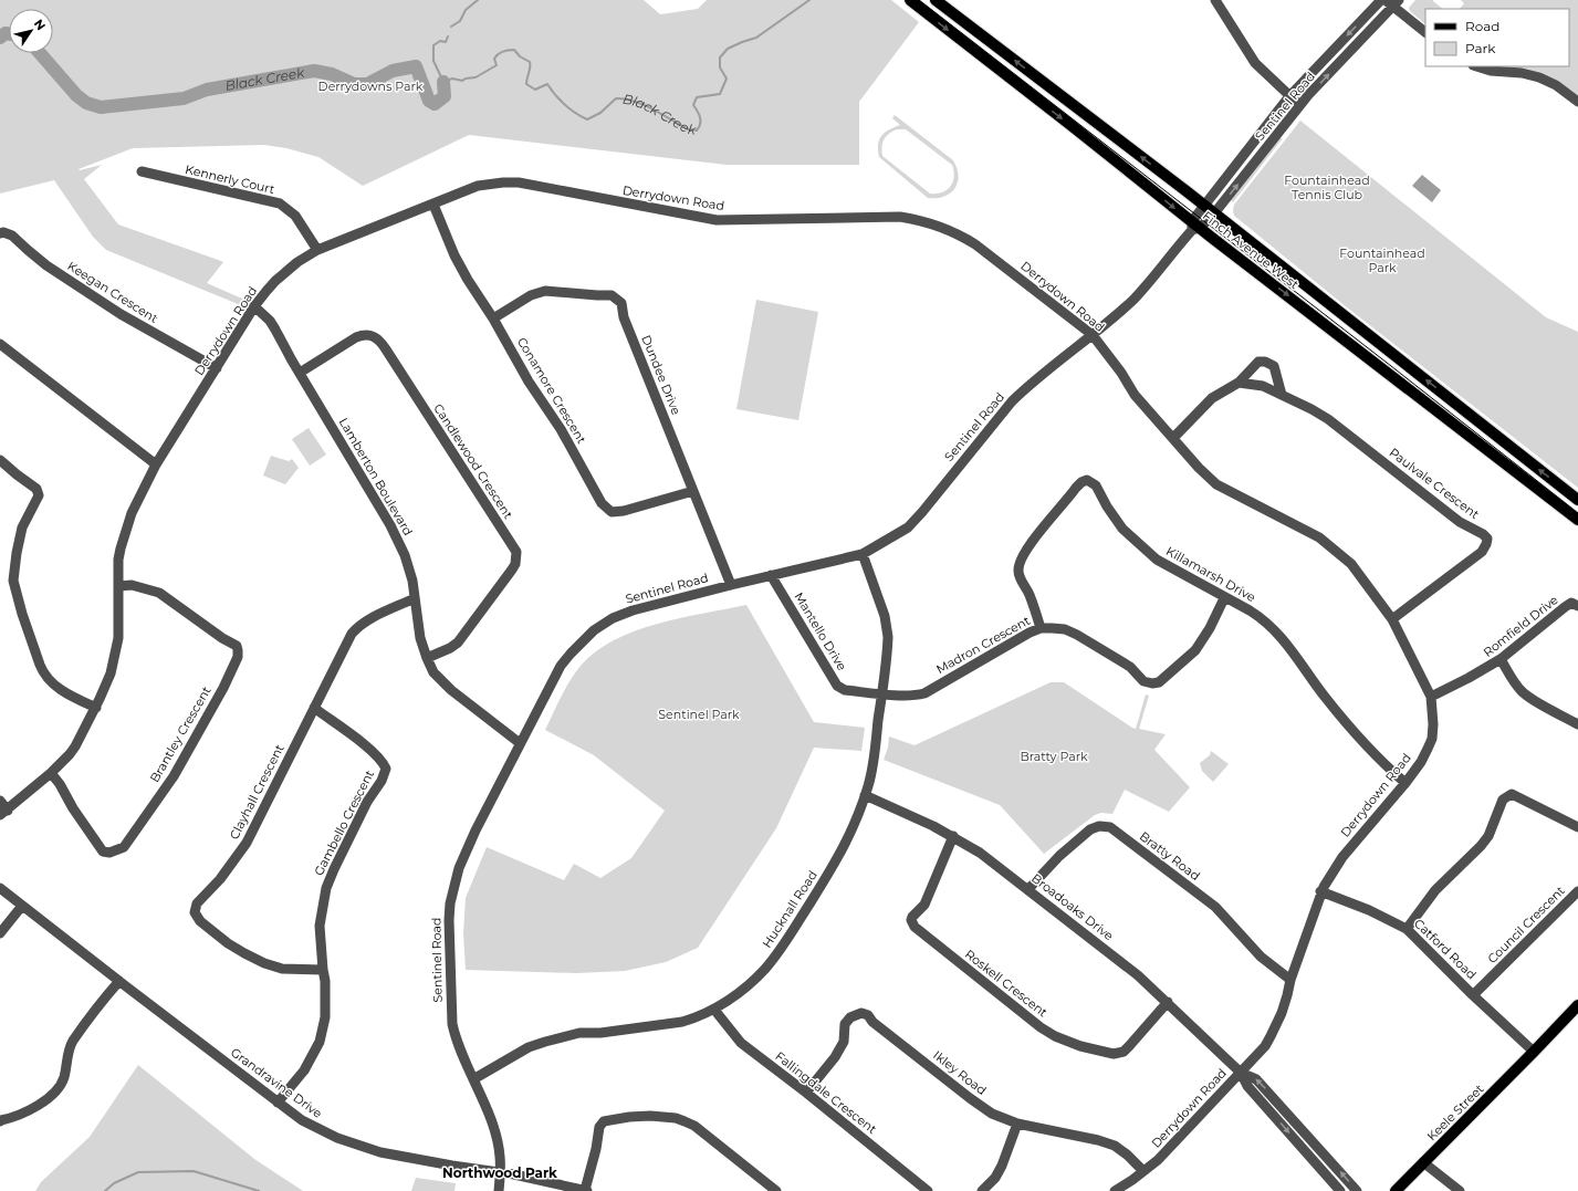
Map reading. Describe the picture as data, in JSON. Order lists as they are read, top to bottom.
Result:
{
  "streets": {
    "main road": ["Finch Avenue West", "Keele Street"],
    "street": [
      "Sentinel Road",
      "Kennerly Court",
      "Derrydown Road",
      "Keegan Crescent",
      "Dundee Drive",
      "Conamore Crescent",
      "Candlewood Crescent",
      "Lamberton Boulevard",
      "Paulvale Crescent",
      "Killamarsh Drive",
      "Romfield Drive",
      "Mantello Drive",
      "Madron Crescent",
      "Brantley Crescent",
      "Clayhall Crescent",
      "Gambello Crescent",
      "Bratty Road",
      "Broadoaks Drive",
      "Hucknall Road",
      "Council Crescent",
      "Catford Road",
      "Roskell Crescent",
      "Ikley Road",
      "Grandravine Drive",
      "Fallingdale Crescent"
    ]
  },
  "crossings": [
    ["Sentinel Road", "Derrydown Road"],
    ["Sentinel Road", "Finch Avenue West"],
    ["Sentinel Road", "Dundee Drive"],
    ["Sentinel Road", "Lamberton Boulevard"],
    ["Sentinel Road", "Mantello Drive"],
    ["Sentinel Road", "Hucknall Road"],
    ["Sentinel Road", "Grandravine Drive"],
    ["Kennerly Court", "Derrydown Road"],
    ["Derrydown Road", "Keegan Crescent"],
    ["Derrydown Road", "Conamore Crescent"],
    ["Derrydown Road", "Lamberton Boulevard"],
    ["Derrydown Road", "Paulvale Crescent"],
    ["Derrydown Road", "Killamarsh Drive"],
    ["Derrydown Road", "Romfield Drive"],
    ["Derrydown Road", "Brantley Crescent"],
    ["Derrydown Road", "Bratty Road"],
    ["Derrydown Road", "Broadoaks Drive"],
    ["Derrydown Road", "Catford Road"],
    ["Derrydown Road", "Ikley Road"],
    ["Dundee Drive", "Conamore Crescent"],
    ["Candlewood Crescent", "Lamberton Boulevard"],
    ["Lamberton Boulevard", "Clayhall Crescent"],
    ["Killamarsh Drive", "Madron Crescent"],
    ["Mantello Drive", "Madron Crescent"],
    ["Mantello Drive", "Hucknall Road"],
    ["Madron Crescent", "Hucknall Road"],
    ["Clayhall Crescent", "Gambello Crescent"],
    ["Gambello Crescent", "Grandravine Drive"],
    ["Bratty Road", "Broadoaks Drive"],
    ["Broadoaks Drive", "Hucknall Road"],
    ["Broadoaks Drive", "Roskell Crescent"],
    ["Hucknall Road", "Fallingdale Crescent"],
    ["Council Crescent", "Catford Road"],
    ["Catford Road", "Keele Street"],
    ["Ikley Road", "Fallingdale Crescent"]
  ],
  "districts": ["Northwood Park"],
  "water": ["Black Creek"],
  "parks": [
    "Derrydowns Park",
    "Fountainhead Tennis Club",
    "Fountainhead Park",
    "Sentinel Park",
    "Bratty Park"
  ],
  "legend": ["Road", "Park"],
  "north": "top right"
}
